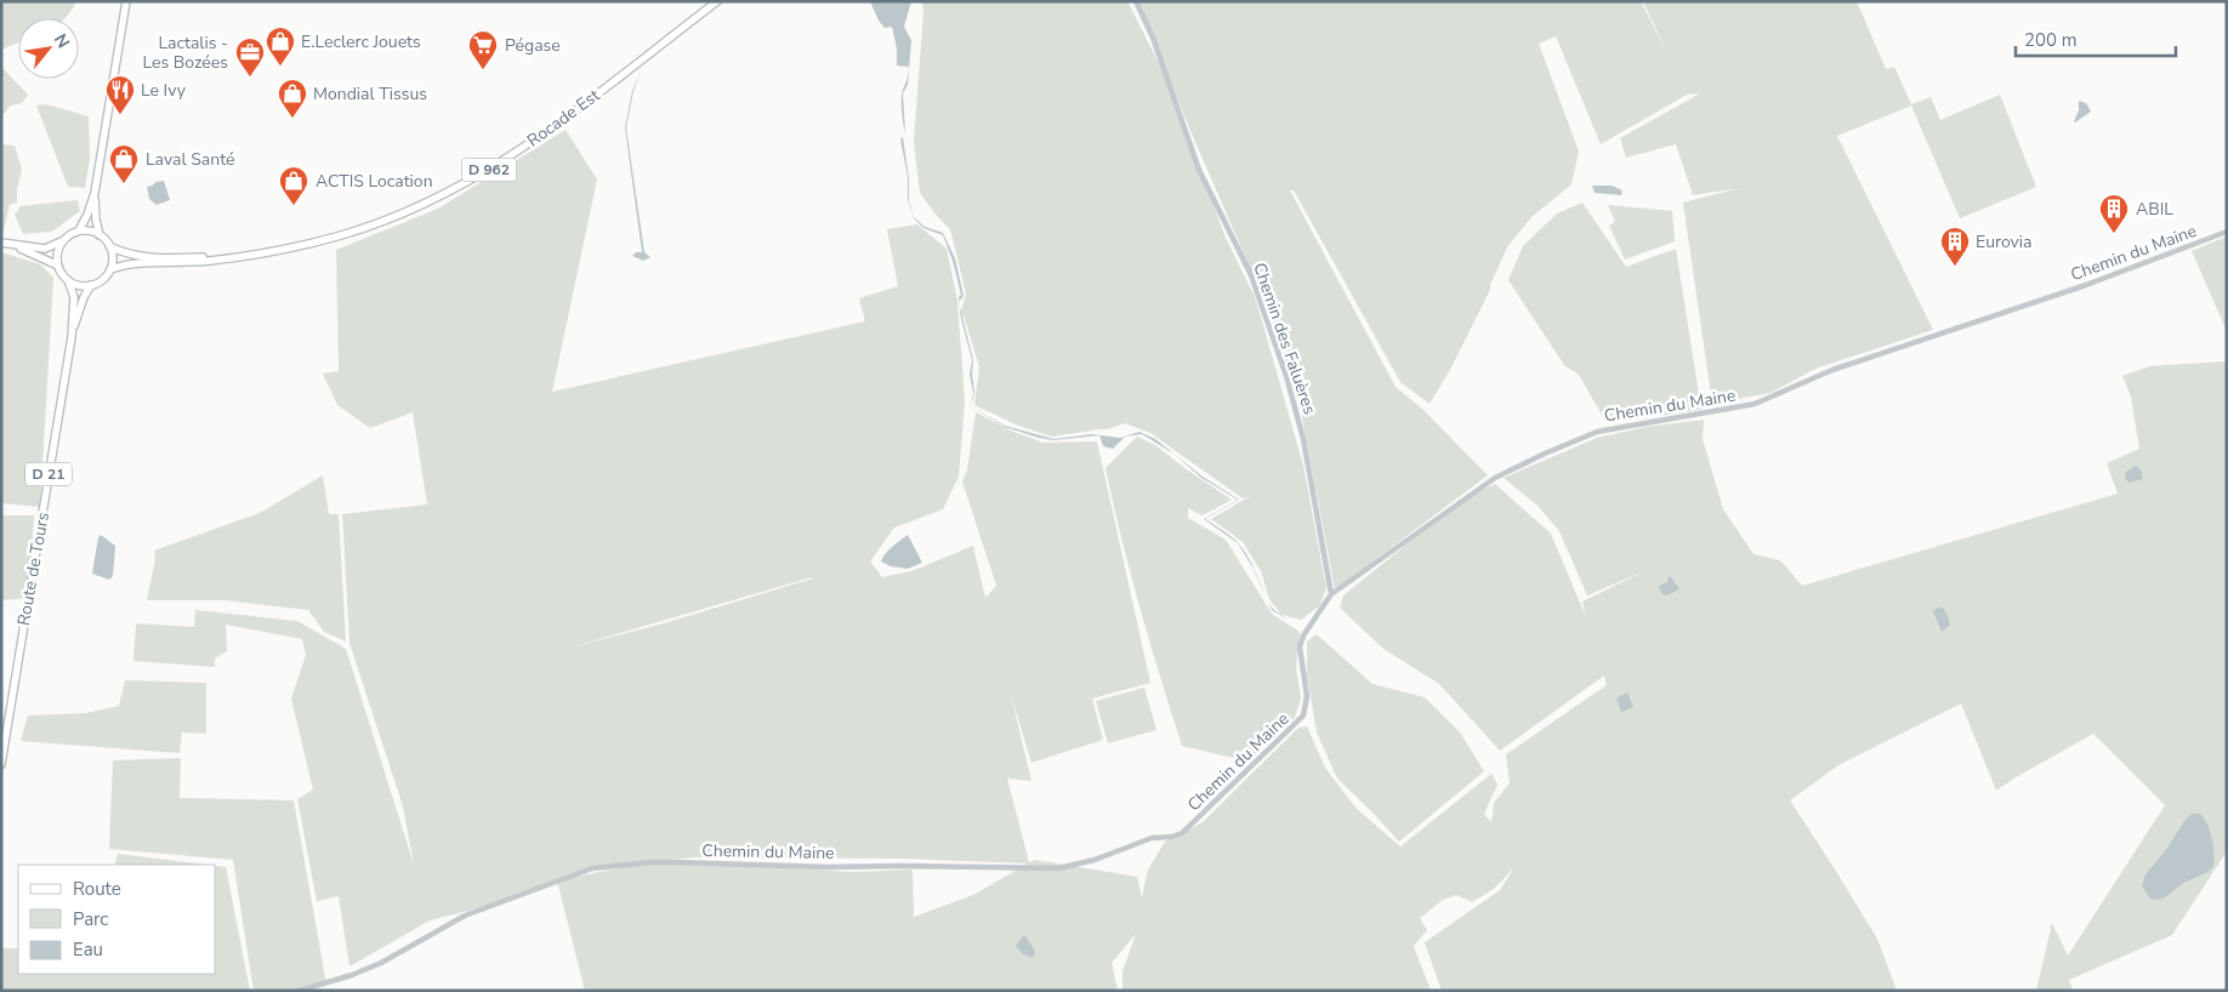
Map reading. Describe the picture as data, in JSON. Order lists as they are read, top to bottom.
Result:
{
  "streets": {
    "main road": [
      "Rocade Est",
      "D 962",
      "D 21",
      "Route de Tours"
    ],
    "street": ["Chemin du Maine", "Chemin des Faluères"]
  },
  "crossings": [
    ["Rocade Est", "Route de Tours"],
    ["Chemin du Maine", "Chemin des Faluères"]
  ],
  "places": {
    "shop": [
      "E.Leclerc Jouets",
      "Mondial Tissus",
      "Laval Santé",
      "ACTIS Location"
    ],
    "supermarket": ["Pégase"],
    "office": ["Lactalis - Les Bozées"],
    "restaurant": ["Le Ivy"],
    "building": ["ABIL", "Eurovia"]
  },
  "legend": ["Route", "Parc", "Eau"],
  "scale_bar": "200 m",
  "north": "top right"
}
